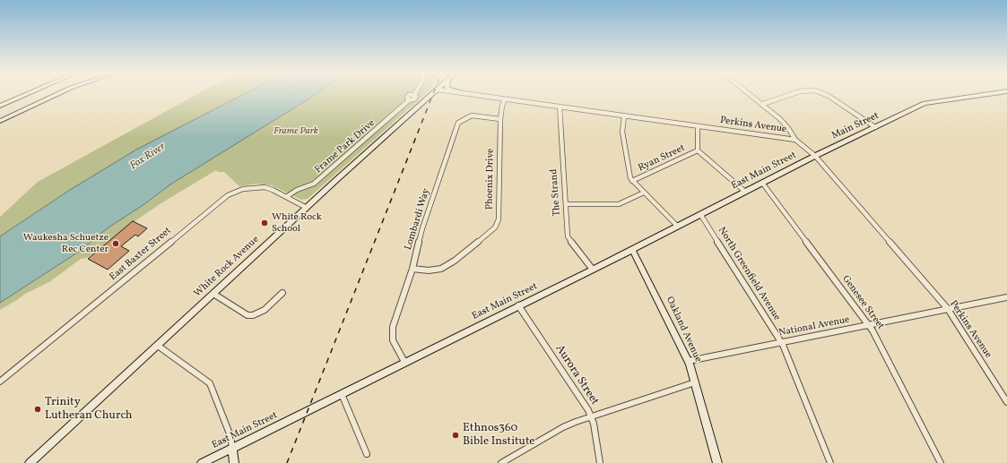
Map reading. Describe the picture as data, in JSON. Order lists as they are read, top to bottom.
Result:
{
  "streets": {
    "main road": [
      "Main Street",
      "East Main Street",
      "White Rock Avenue",
      "Oakland Avenue"
    ],
    "street": [
      "Perkins Avenue",
      "Frame Park Drive",
      "Ryan Street",
      "Phoenix Drive",
      "The Strand",
      "Lombardi Way",
      "East Baxter Street",
      "North Greenfield Avenue",
      "Genesee Street",
      "National Avenue",
      "Aurora Street"
    ]
  },
  "crossings": [
    ["Perkins Avenue", "Main Street"],
    ["Perkins Avenue", "East Main Street"],
    ["Perkins Avenue", "Phoenix Drive"],
    ["Perkins Avenue", "The Strand"],
    ["Perkins Avenue", "National Avenue"],
    ["Main Street", "East Main Street"],
    ["Frame Park Drive", "East Baxter Street"],
    ["East Main Street", "The Strand"],
    ["East Main Street", "Lombardi Way"],
    ["East Main Street", "North Greenfield Avenue"],
    ["East Main Street", "Genesee Street"],
    ["East Main Street", "Oakland Avenue"],
    ["East Main Street", "Aurora Street"],
    ["Phoenix Drive", "Lombardi Way"],
    ["East Baxter Street", "White Rock Avenue"],
    ["North Greenfield Avenue", "National Avenue"],
    ["Genesee Street", "National Avenue"],
    ["National Avenue", "Oakland Avenue"]
  ],
  "water": ["Fox River"],
  "parks": ["Frame Park"],
  "places": [
    "White Rock School",
    "Waukesha Schuetze Rec Center",
    "Trinity Lutheran Church",
    "Ethnos360 Bible Institute"
  ]
}
